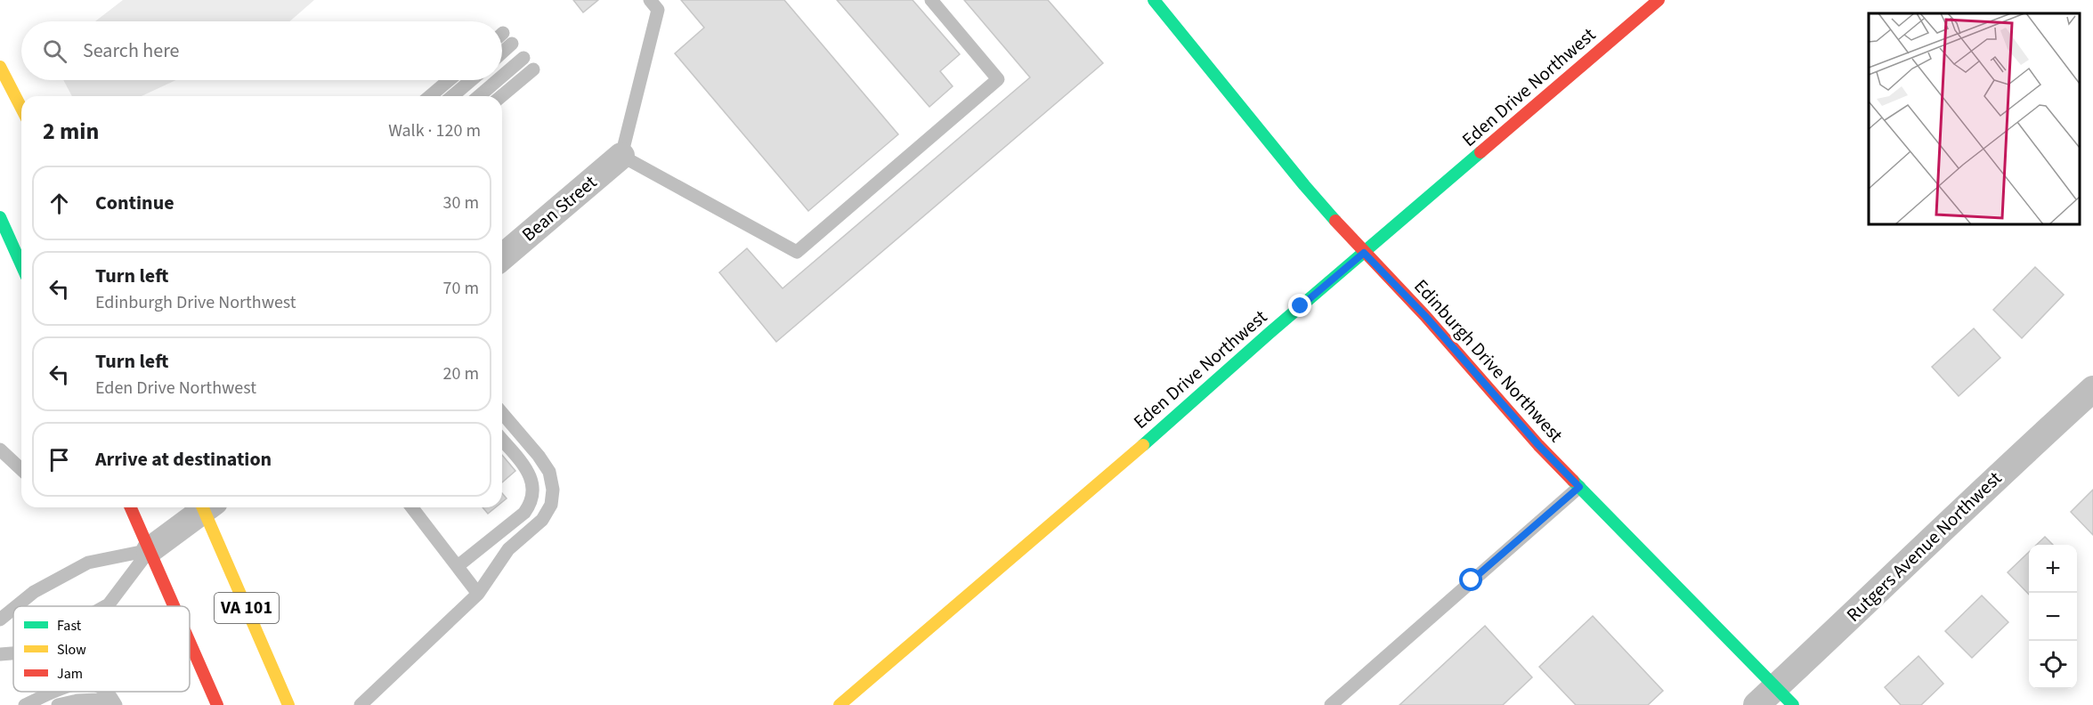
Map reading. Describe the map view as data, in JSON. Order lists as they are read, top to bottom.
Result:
{
  "streets": {
    "street": [
      "Eden Drive Northwest",
      "Bean Street",
      "Edinburgh Drive Northwest",
      "Rutgers Avenue Northwest",
      "VA 101"
    ]
  },
  "crossings": [
    ["Eden Drive Northwest", "Edinburgh Drive Northwest"],
    ["Edinburgh Drive Northwest", "Rutgers Avenue Northwest"]
  ],
  "legend": ["Fast", "Slow", "Jam"],
  "page": {
    "search": "Search here",
    "heading": ["2 min", "Walk · 120 m"],
    "list": [
      ["Continue", "30 m"],
      ["Turn left", "Edinburgh Drive Northwest", "70 m"],
      ["Turn left", "Eden Drive Northwest", "20 m"],
      "Arrive at destination"
    ],
    "map_buttons": ["+", "−"]
  }
}
